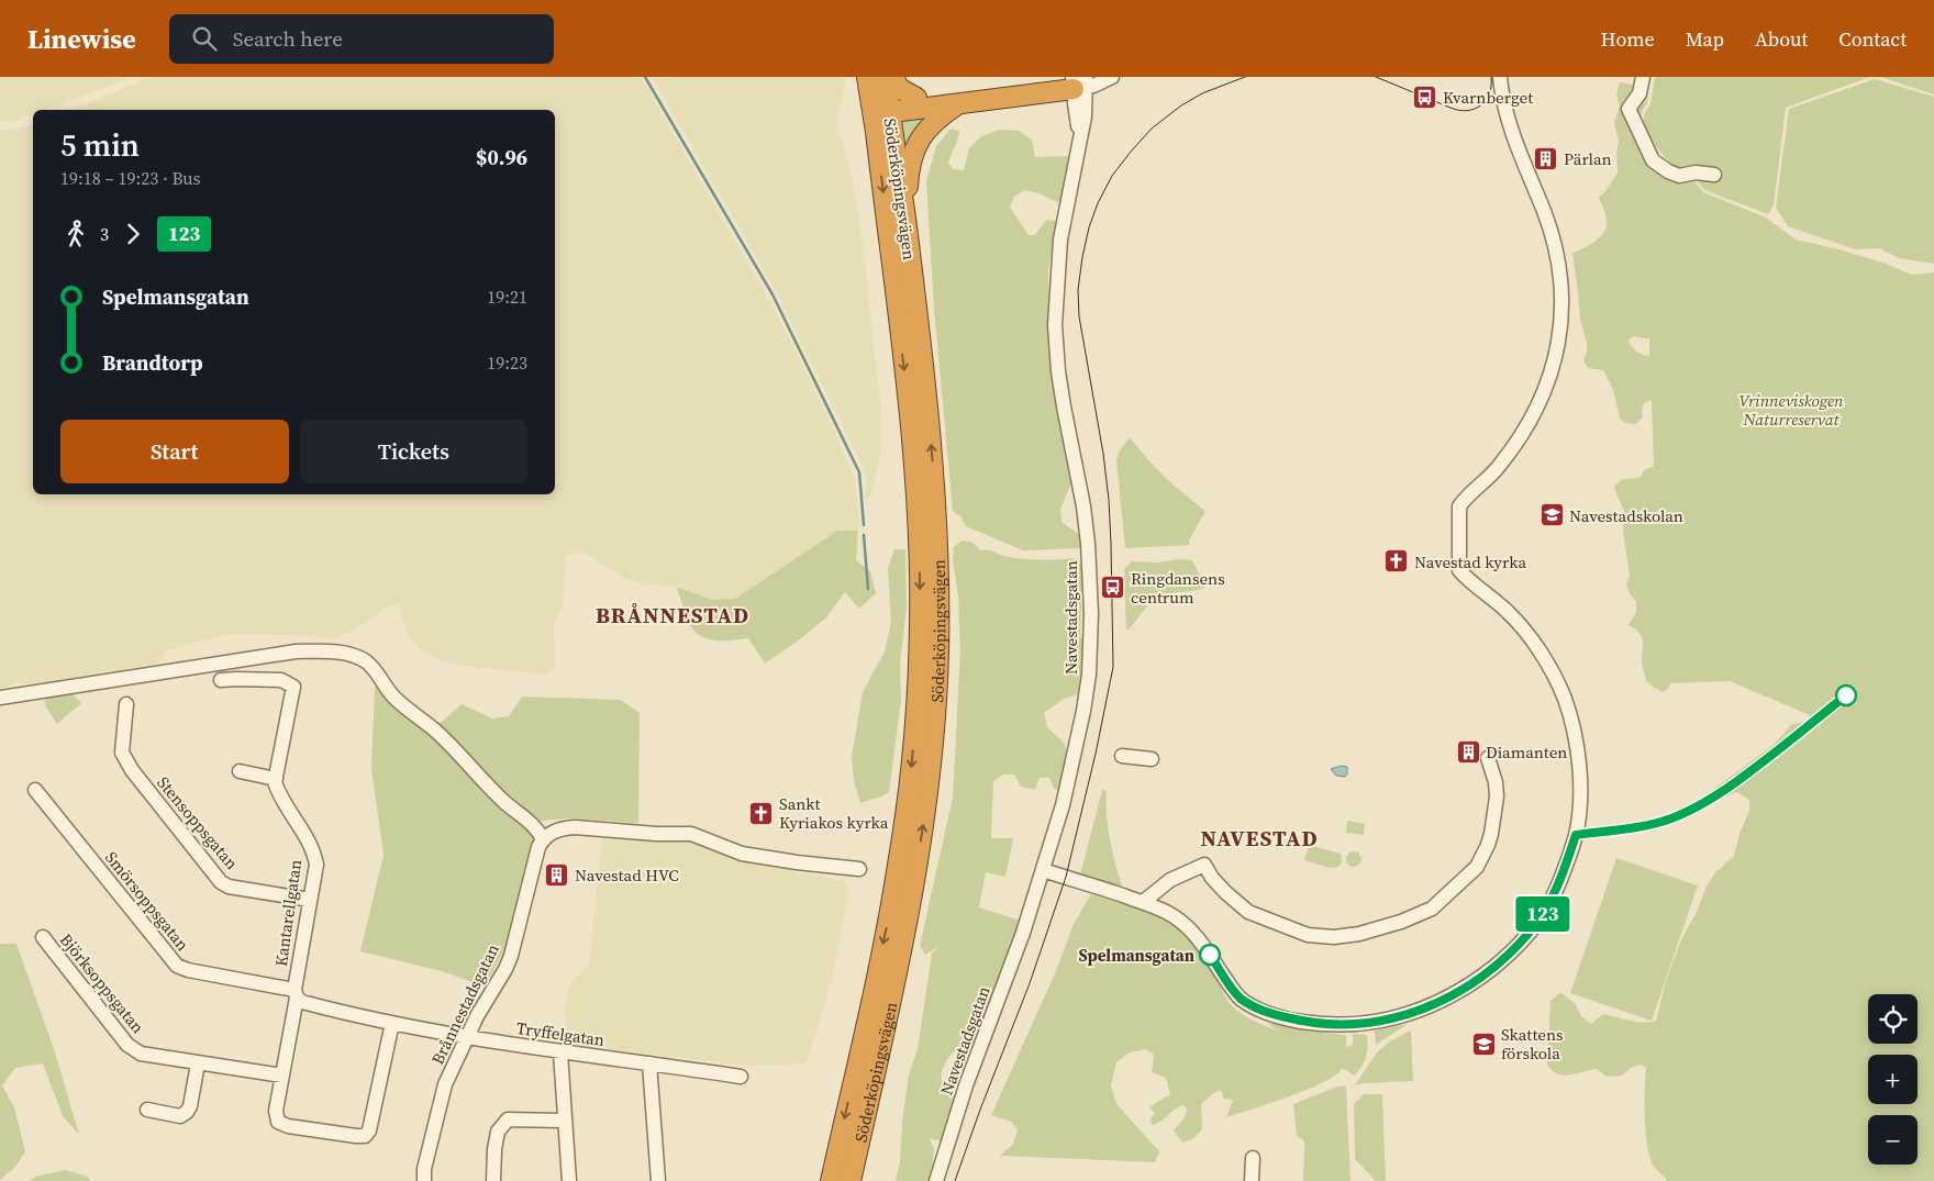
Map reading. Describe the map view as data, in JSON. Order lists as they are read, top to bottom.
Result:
{
  "streets": {
    "highway": ["Söderköpingsvägen"],
    "street": [
      "Navestadsgatan",
      "Stensoppsgatan",
      "Smörsoppsgatan",
      "Kantarellgatan",
      "Björksoppsgatan",
      "Brånnestadsgatan",
      "Tryffelgatan"
    ]
  },
  "crossings": [
    ["Stensoppsgatan", "Kantarellgatan"],
    ["Smörsoppsgatan", "Kantarellgatan"],
    ["Kantarellgatan", "Björksoppsgatan"],
    ["Brånnestadsgatan", "Tryffelgatan"]
  ],
  "districts": ["BRÅNNESTAD", "NAVESTAD"],
  "parks": ["Vrinneviskogen Naturreservat"],
  "places": {
    "bus stop": ["Kvarnberget", "Ringdansens centrum"],
    "building": ["Pärlan", "Diamanten", "Navestad HVC"],
    "school or university": ["Navestadskolan", "Skattens förskola"],
    "church": ["Navestad kyrka", "Sankt Kyriakos kyrka"],
    "other": ["Spelmansgatan"]
  },
  "lines": ["bus line 123"],
  "page": {
    "header": "Linewise",
    "search": "Search here",
    "nav": [
      "Home",
      "Map",
      "About",
      "Contact"
    ],
    "on_map": "123",
    "heading": ["5 min", "19:18 – 19:23 · Bus", "$0.96"],
    "legs": ["3", "123"],
    "list": [
      {
        "name": "Spelmansgatan",
        "value": "19:21"
      },
      {
        "name": "Brandtorp",
        "value": "19:23"
      }
    ],
    "buttons": ["Start", "Tickets"],
    "map_buttons": ["+", "−"]
  }
}
